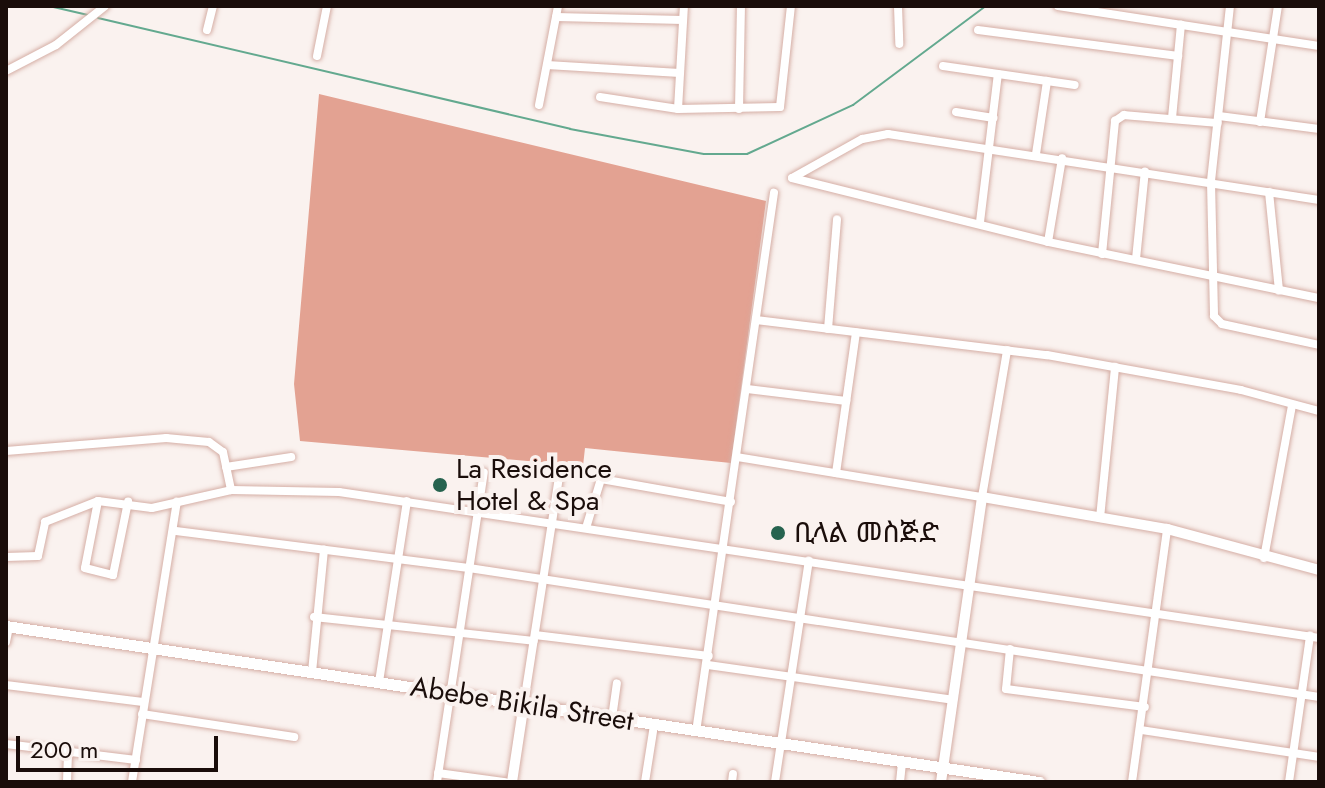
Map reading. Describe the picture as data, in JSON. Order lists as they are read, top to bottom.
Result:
{
  "streets": {
    "main road": ["Abebe Bikila Street"]
  },
  "places": ["La Residence Hotel & Spa", "ቢላል መስጅድ"],
  "scale_bar": "200 m"
}
